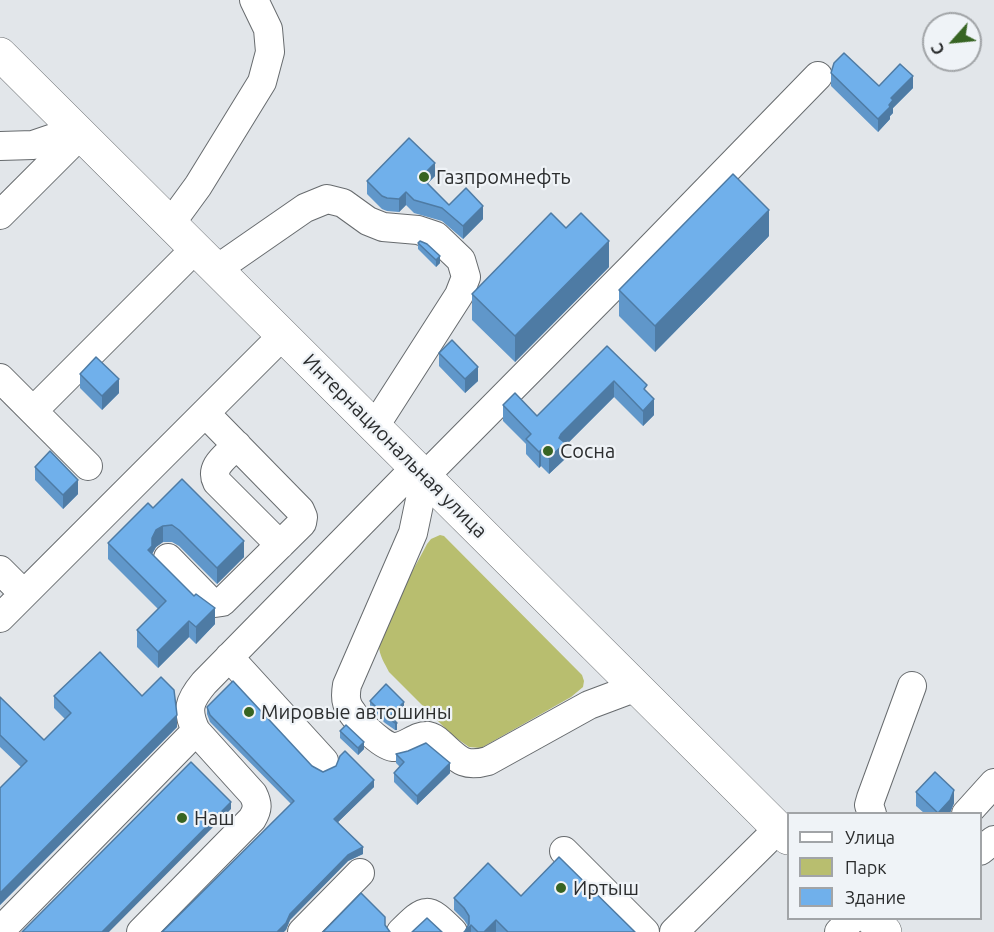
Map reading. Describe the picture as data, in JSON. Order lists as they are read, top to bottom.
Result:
{
  "streets": {
    "main road": ["Интернациональная улица"]
  },
  "places": [
    "Газпромнефть",
    "Сосна",
    "Мировые автошины",
    "Наш",
    "Иртыш"
  ],
  "legend": ["Улица", "Парк", "Здание"],
  "north": "bottom left"
}
